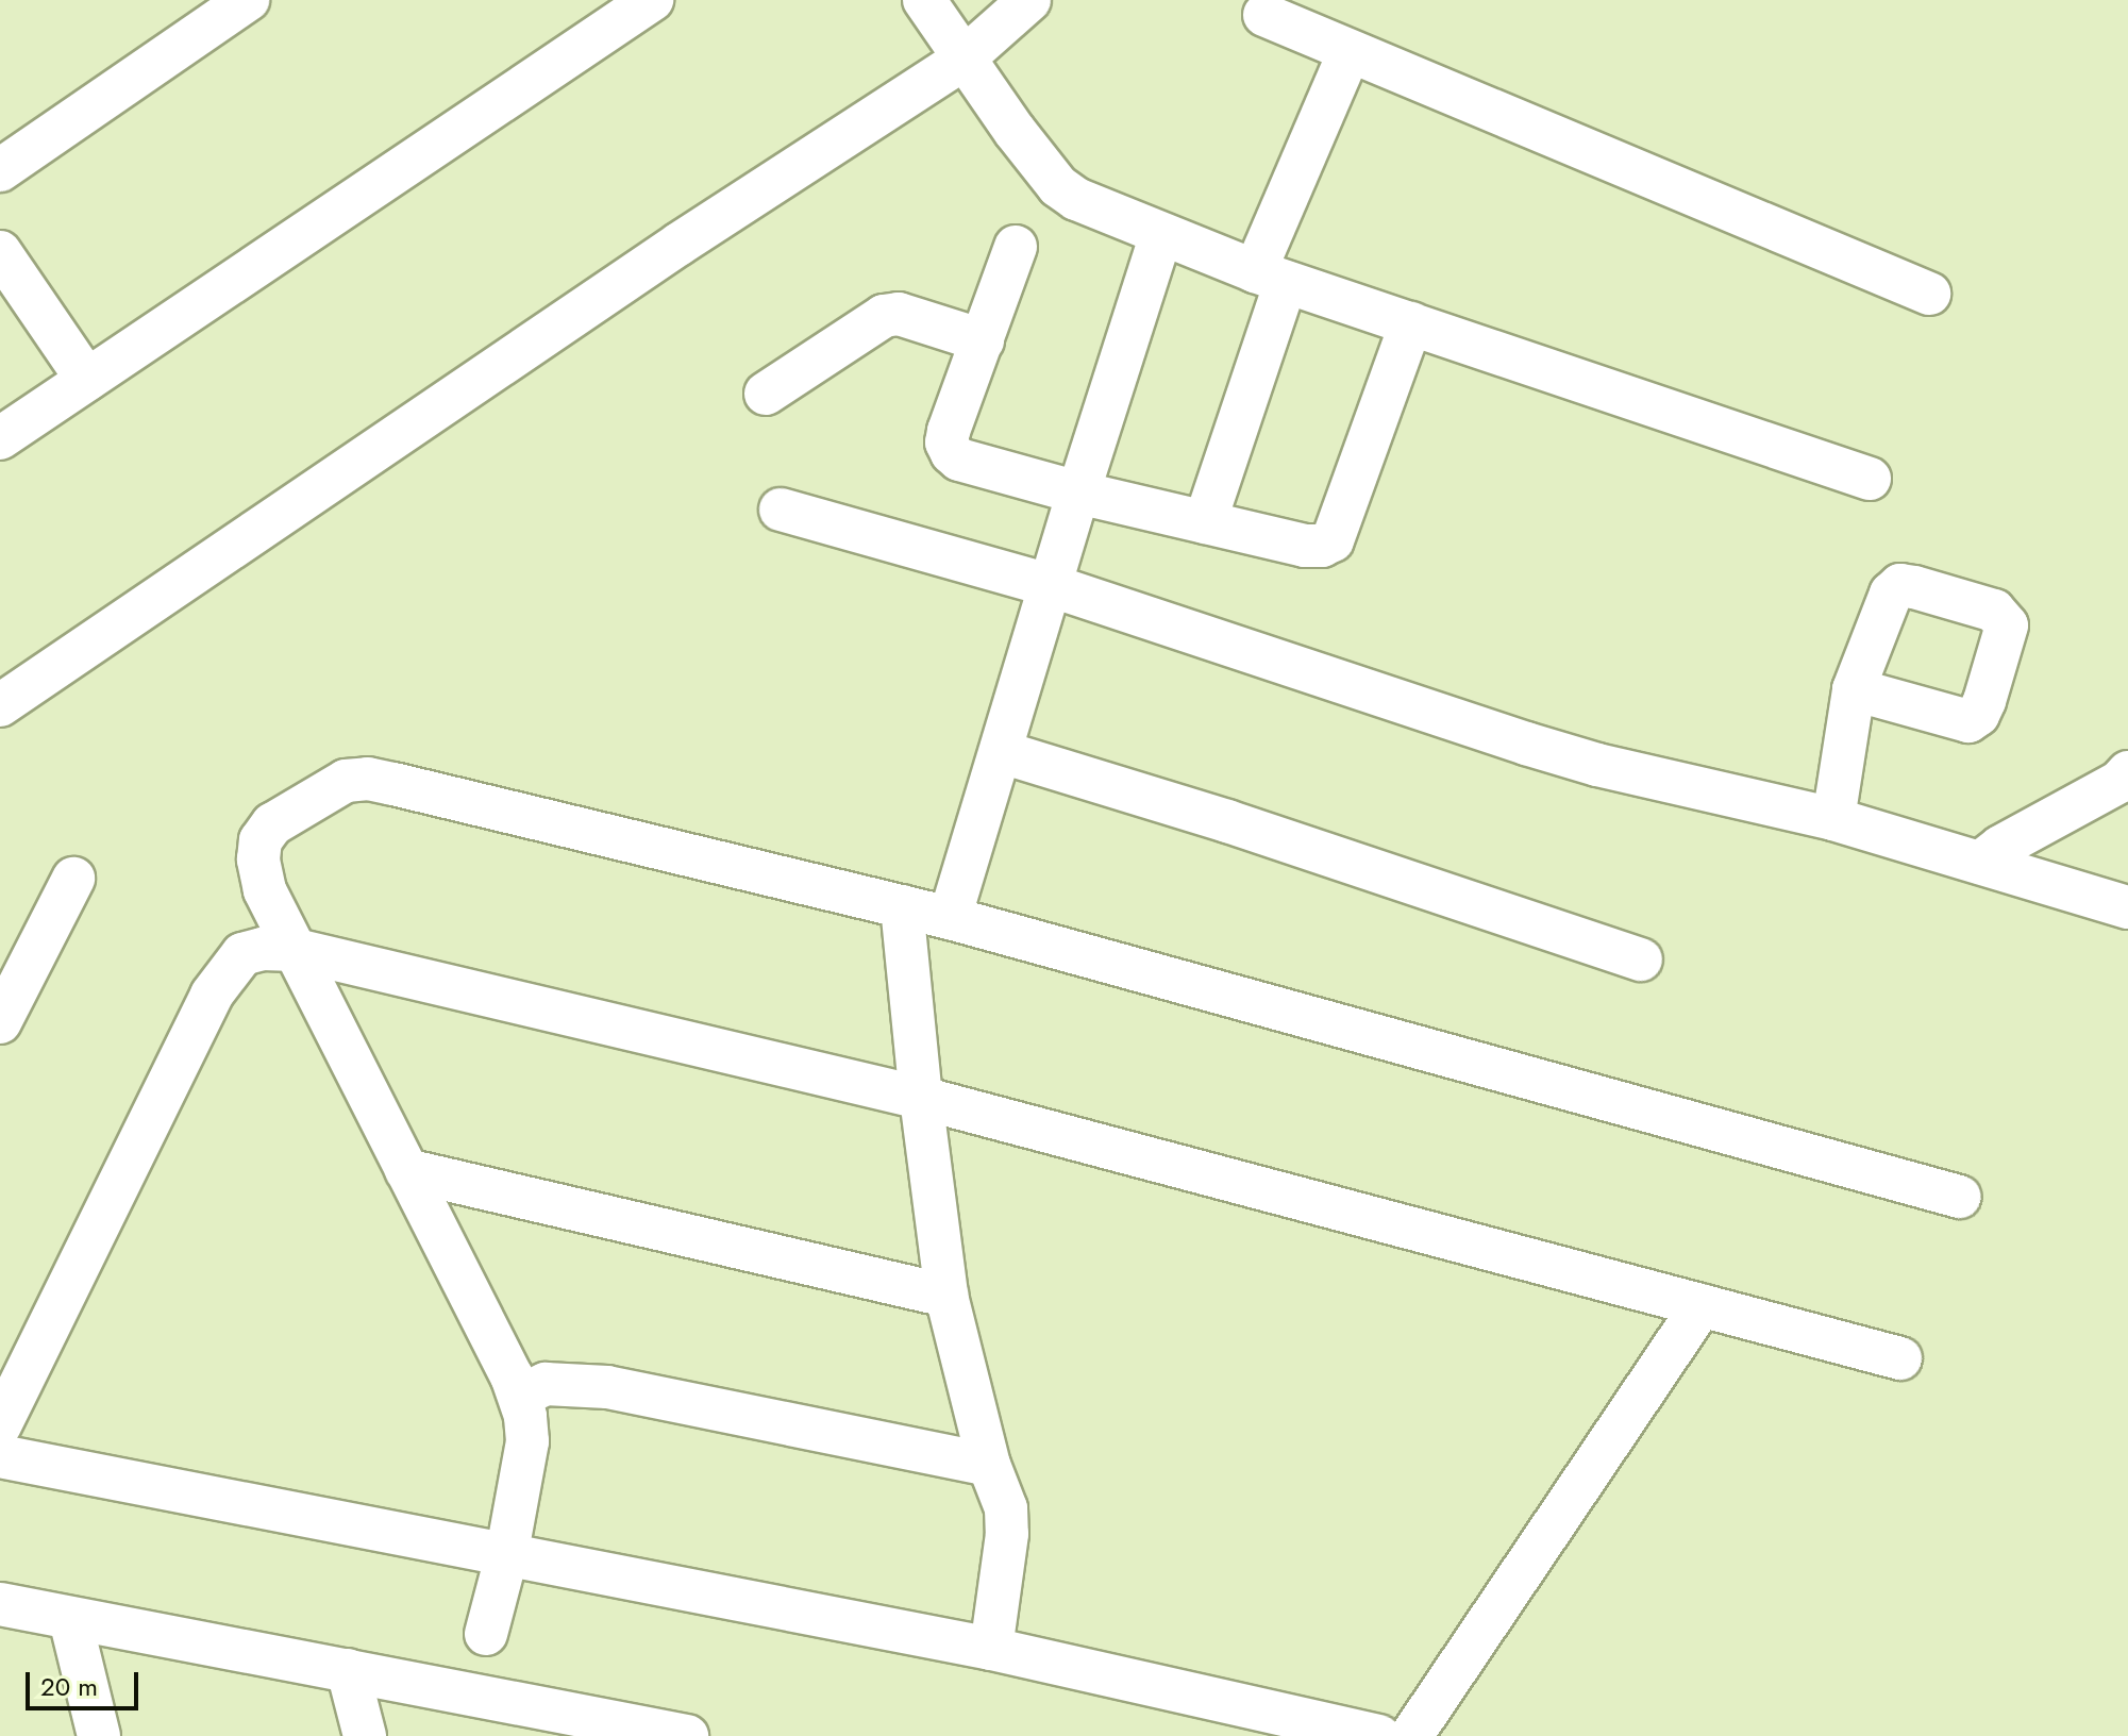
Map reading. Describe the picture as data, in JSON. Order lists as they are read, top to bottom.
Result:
{
  "scale_bar": "20 m"
}
